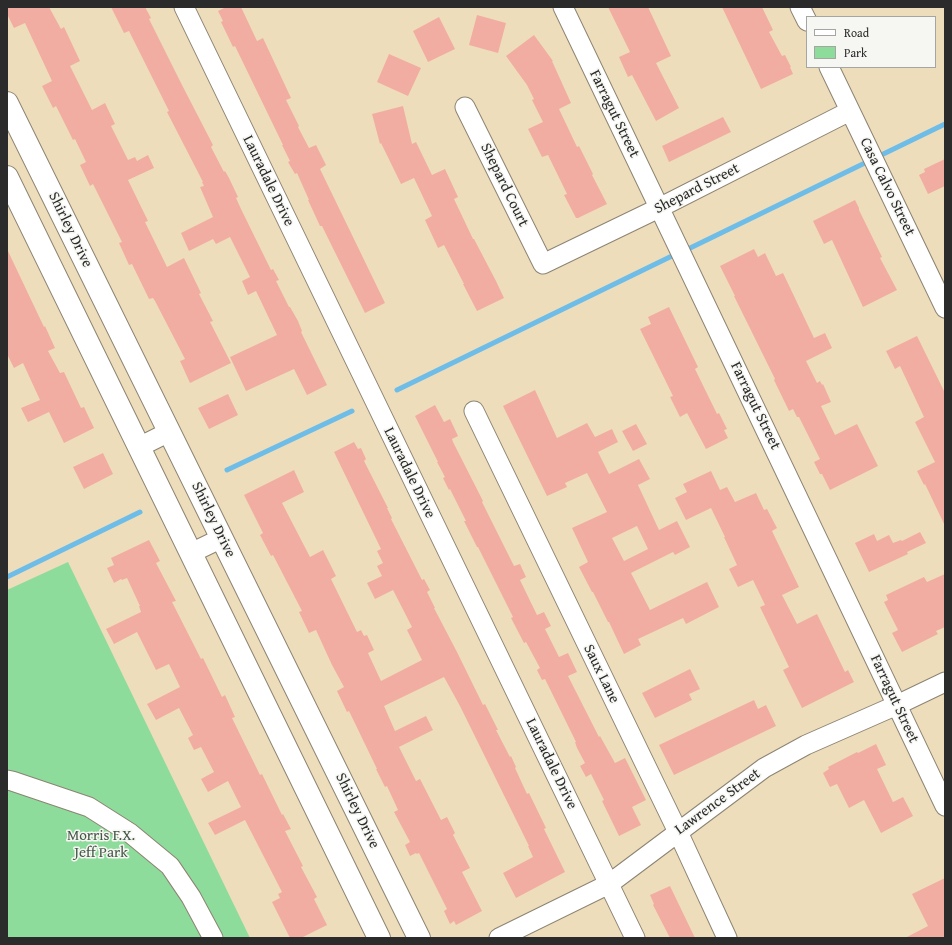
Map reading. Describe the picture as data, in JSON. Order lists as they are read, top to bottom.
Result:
{
  "streets": {
    "street": [
      "Farragut Street",
      "Lauradale Drive",
      "Shepard Court",
      "Casa Calvo Street",
      "Shepard Street",
      "Shirley Drive",
      "Saux Lane",
      "Lawrence Street"
    ]
  },
  "crossings": [
    ["Farragut Street", "Shepard Street"],
    ["Farragut Street", "Lawrence Street"],
    ["Lauradale Drive", "Lawrence Street"],
    ["Shepard Court", "Shepard Street"],
    ["Casa Calvo Street", "Shepard Street"],
    ["Saux Lane", "Lawrence Street"]
  ],
  "parks": ["Morris F.X. Jeff Park"],
  "legend": ["Road", "Park"]
}
